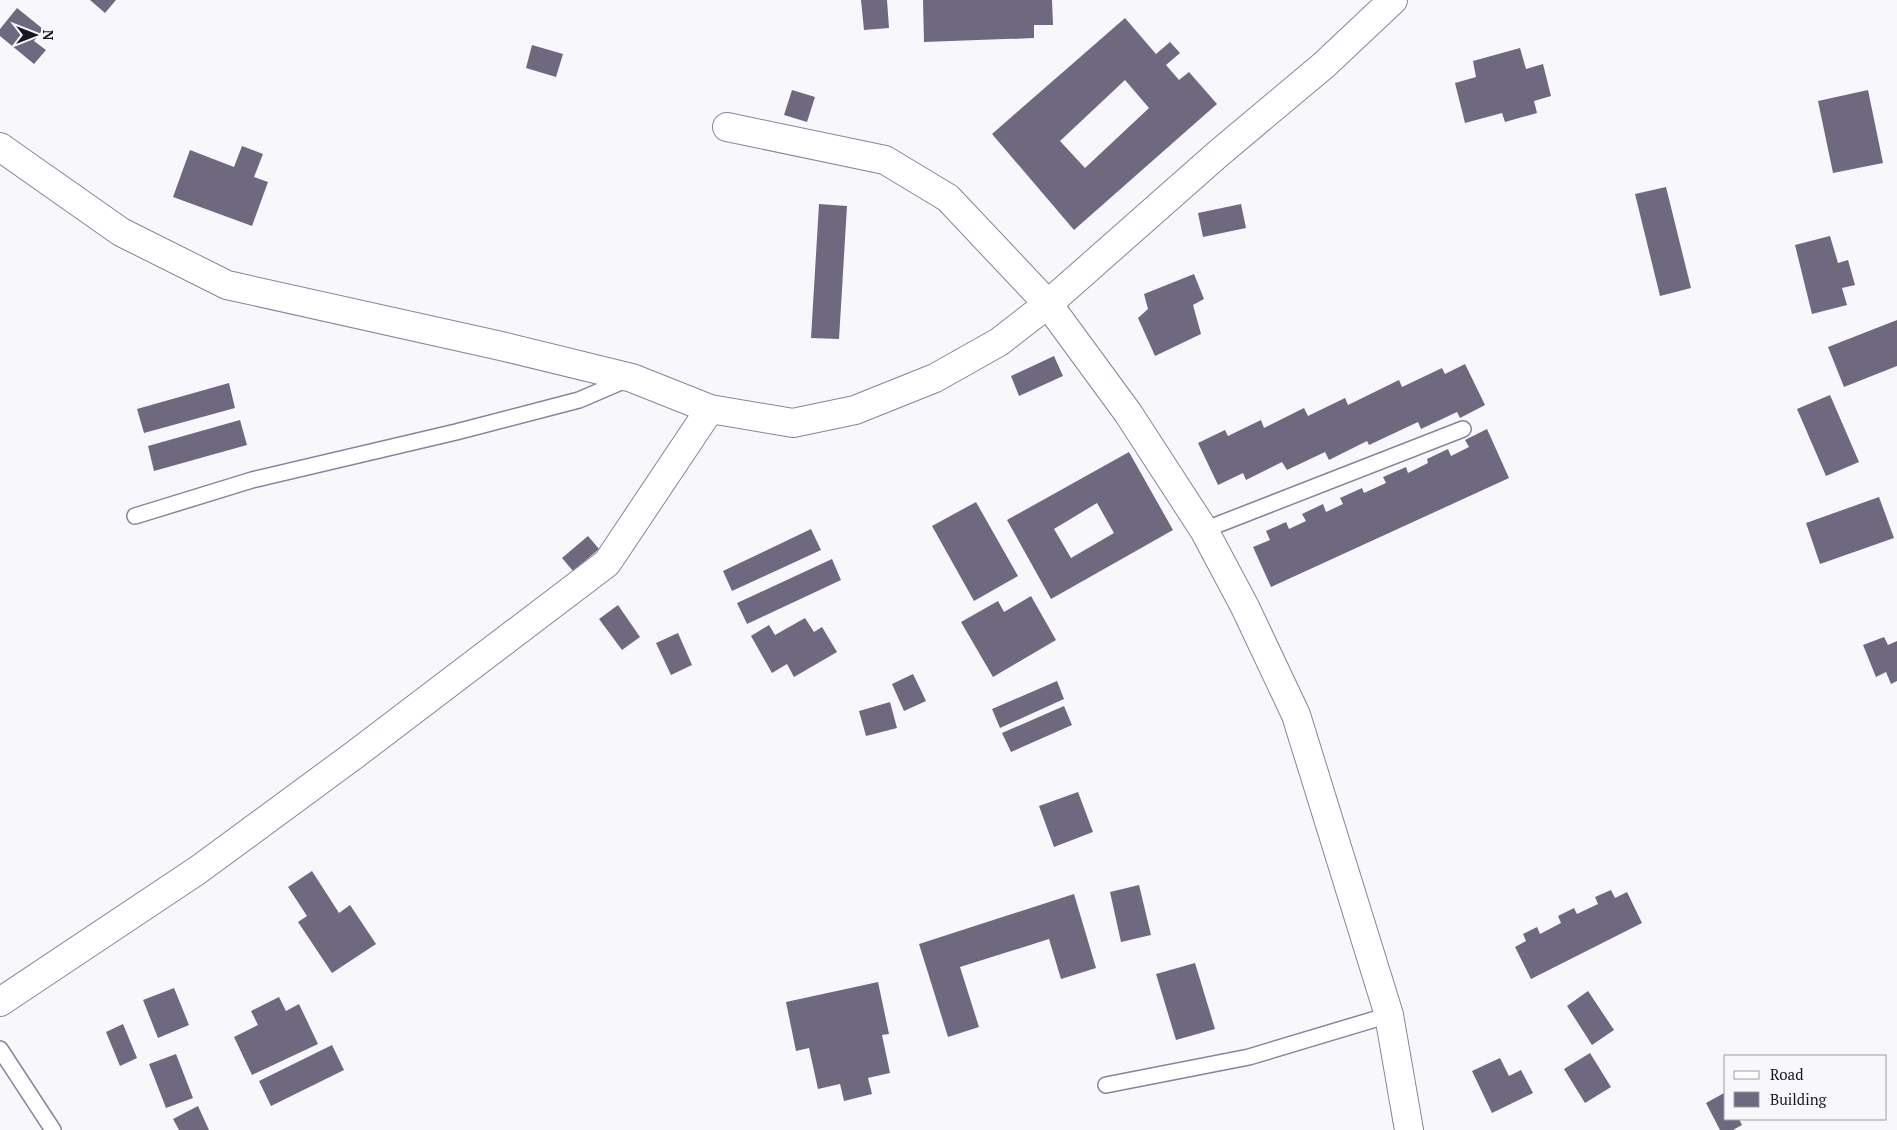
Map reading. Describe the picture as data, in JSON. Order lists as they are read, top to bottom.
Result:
{
  "legend": ["Road", "Building"],
  "north": "right"
}
